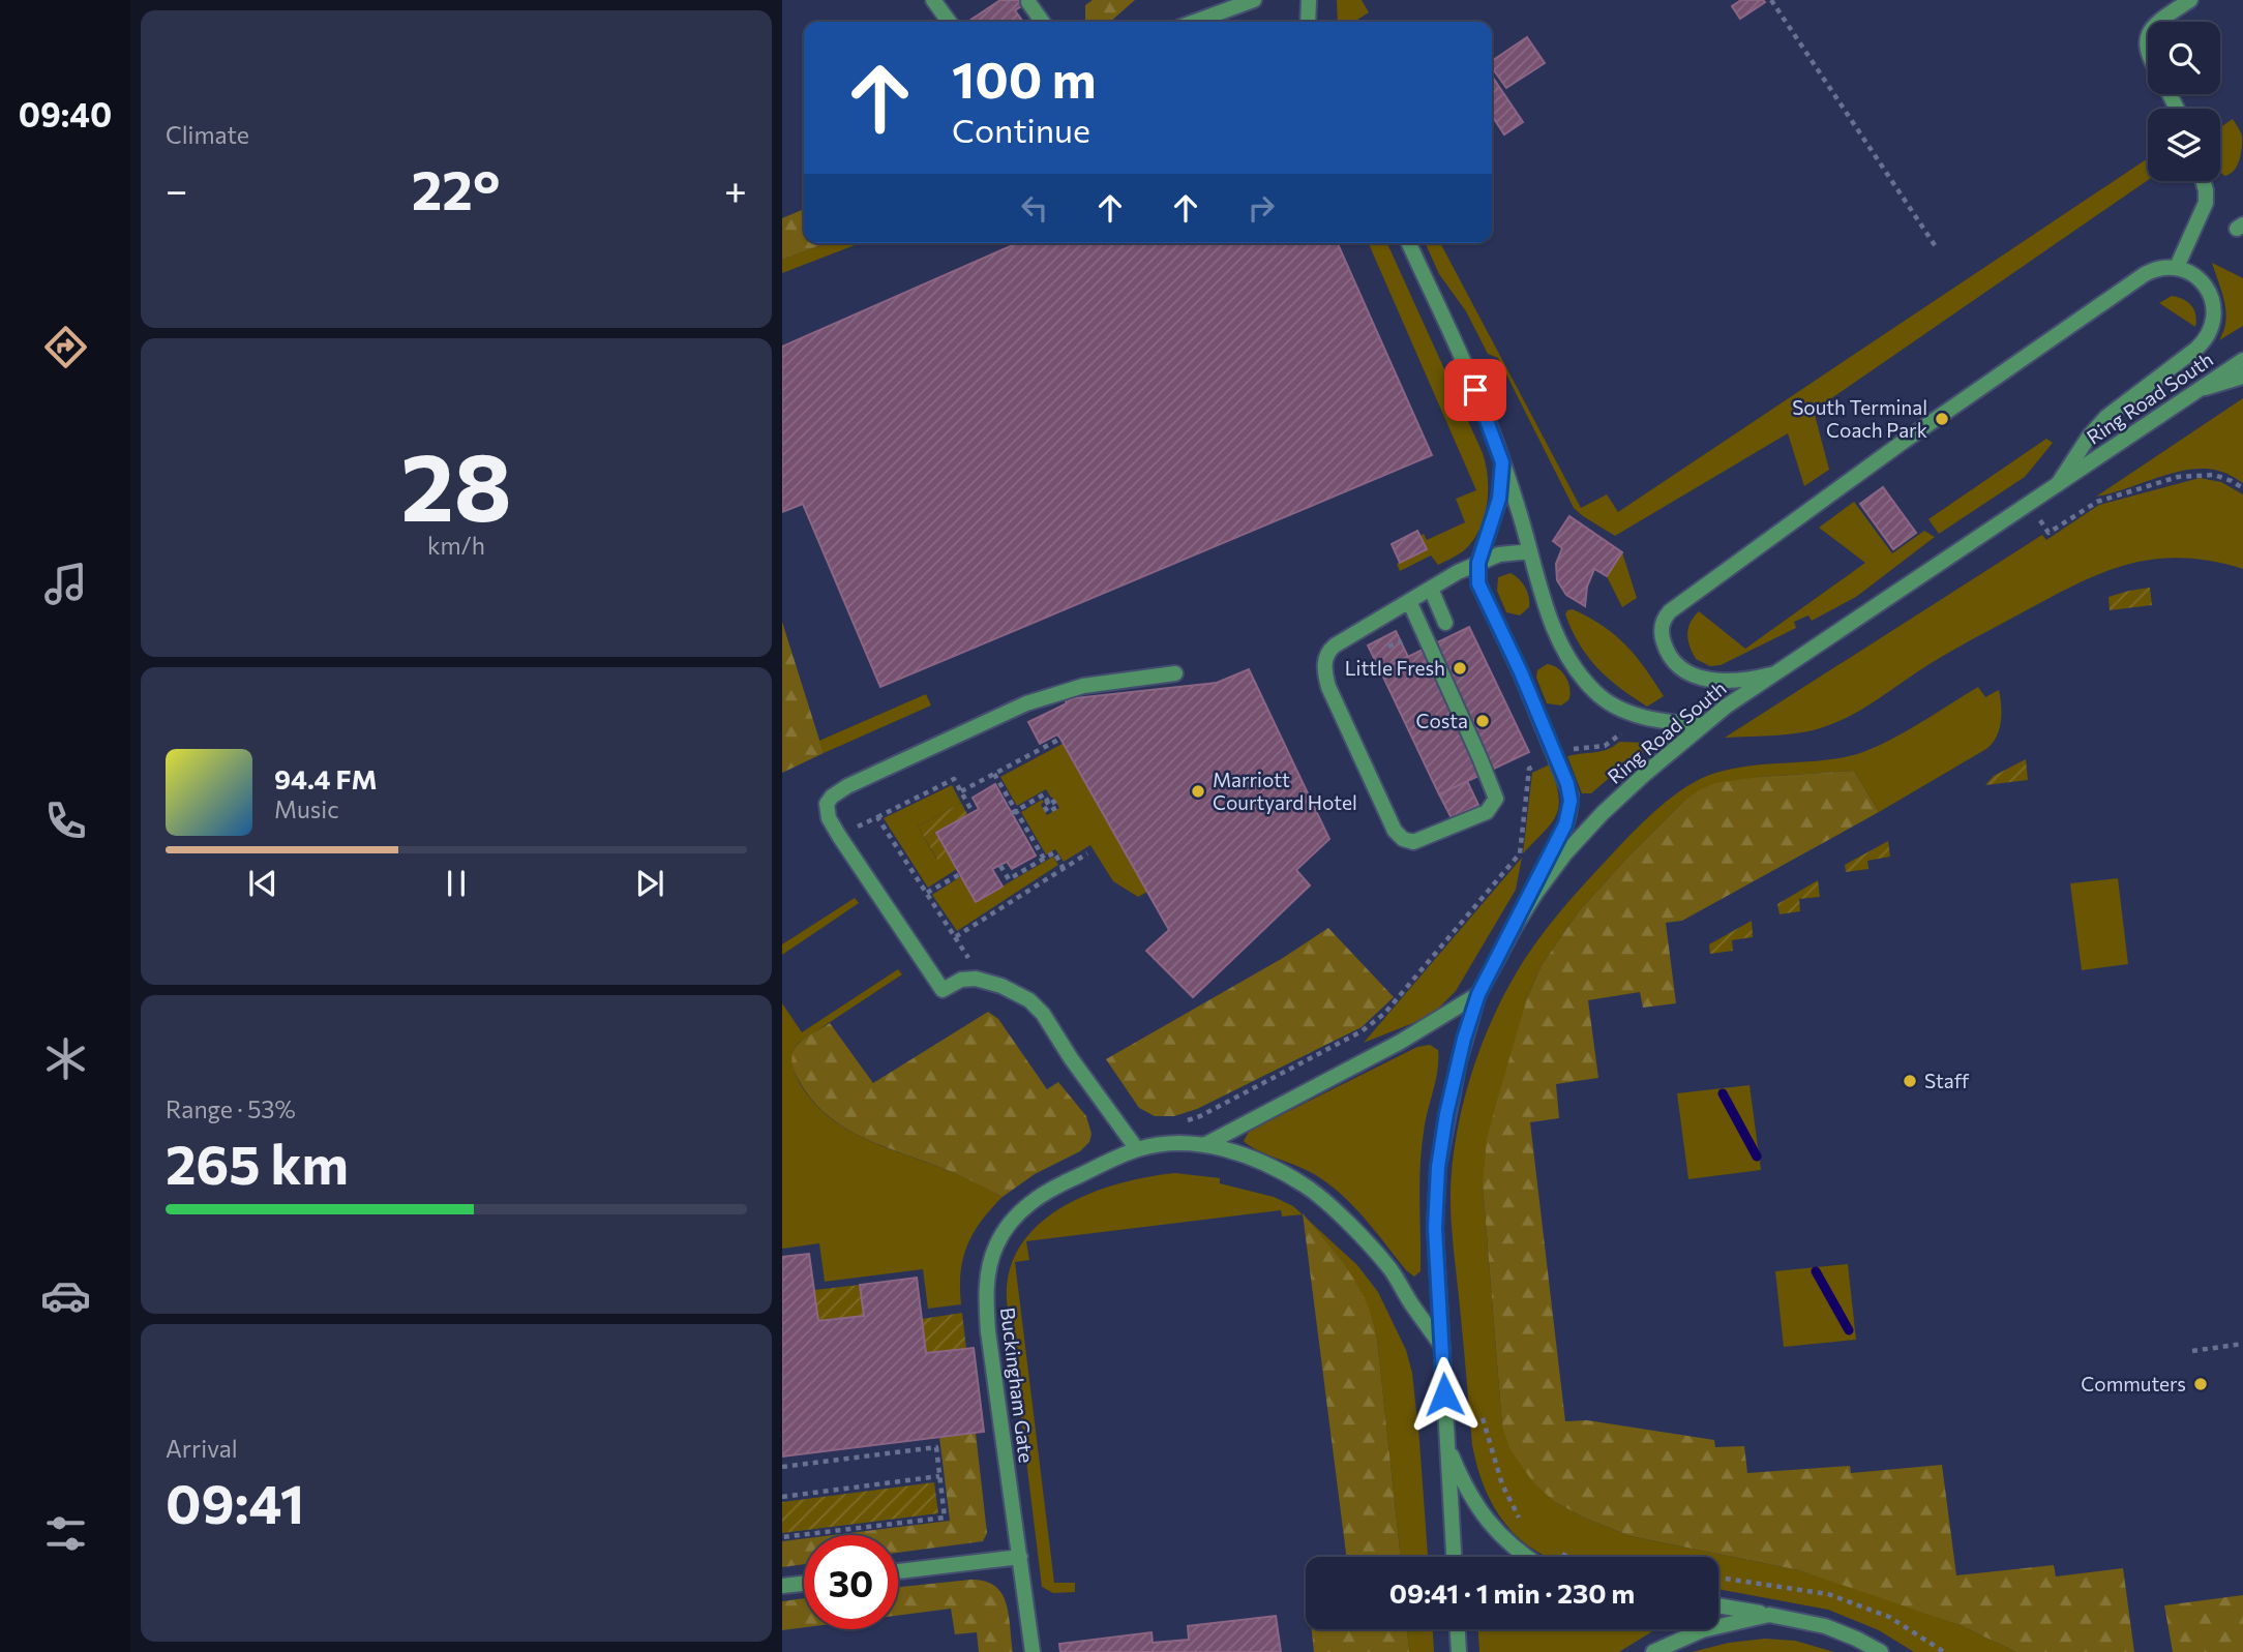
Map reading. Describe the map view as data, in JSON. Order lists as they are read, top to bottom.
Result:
{
  "streets": {
    "street": ["Ring Road South", "Buckingham Gate"]
  },
  "crossings": [
    ["Ring Road South", "Buckingham Gate"]
  ],
  "places": [
    "South Terminal Coach Park",
    "Little Fresh",
    "Costa",
    "Marriott Courtyard Hotel",
    "Staff",
    "Commuters"
  ],
  "page": {
    "tabs": "09:40",
    "tile": [
      "Climate",
      ["28", "km/h"],
      ["Range · 53%", "265 km"],
      ["Arrival", "09:41"]
    ],
    "turn": ["100 m", "Continue"],
    "heat": ["−", "22°", "+"],
    "song": ["94.4 FM", "Music"],
    "limit": "30",
    "trip": "09:41 · 1 min · 230 m"
  }
}
